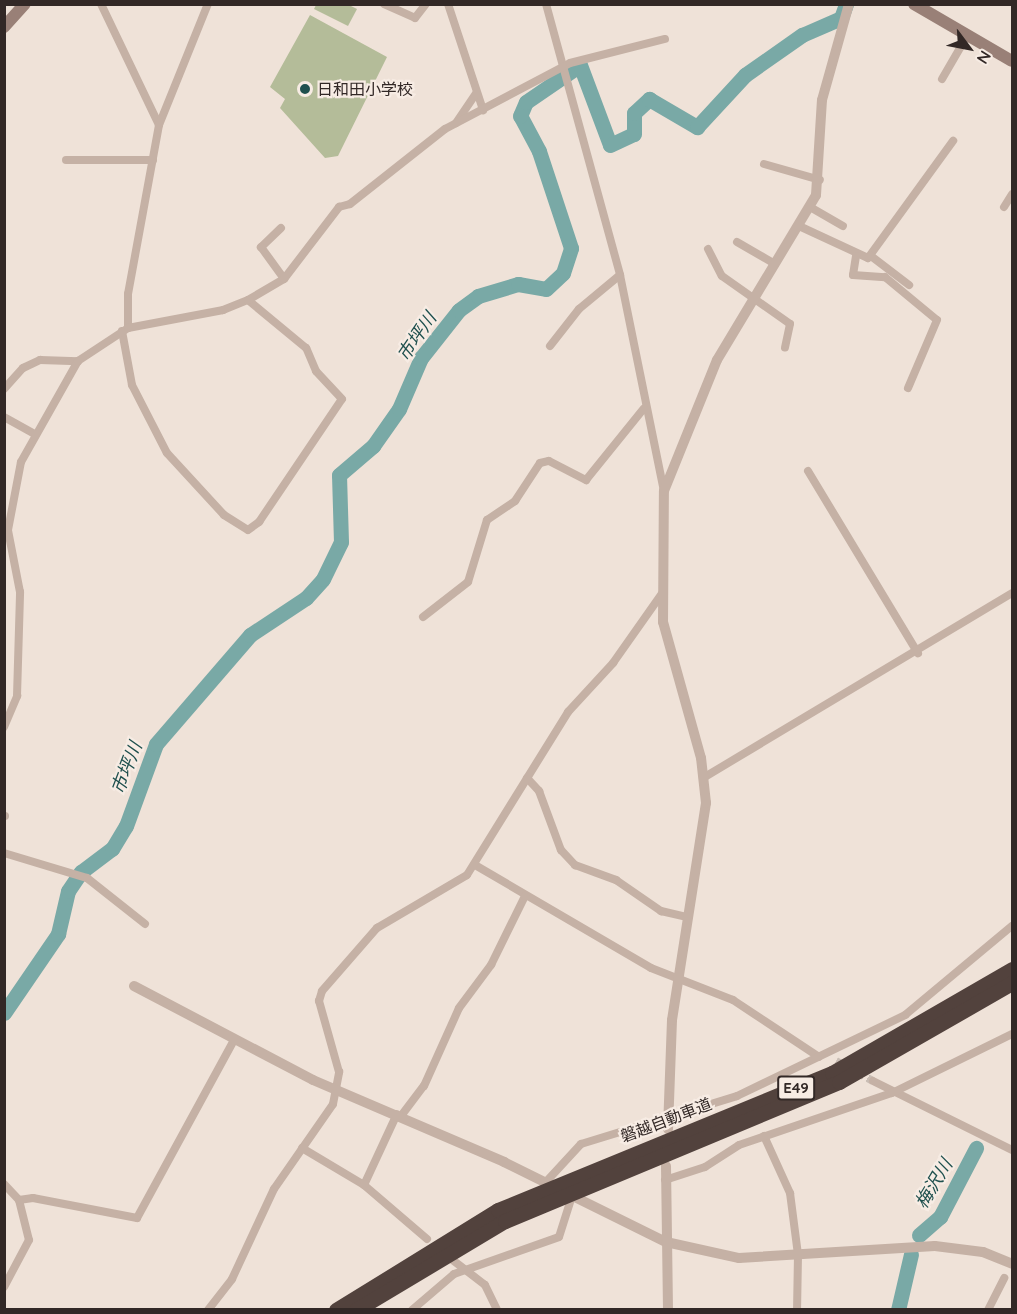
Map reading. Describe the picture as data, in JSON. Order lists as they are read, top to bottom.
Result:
{
  "streets": {
    "highway": ["E49", "磐越自動車道"]
  },
  "water": ["市坪川", "梅沢川"],
  "places": ["日和田小学校"],
  "north": "bottom right"
}
